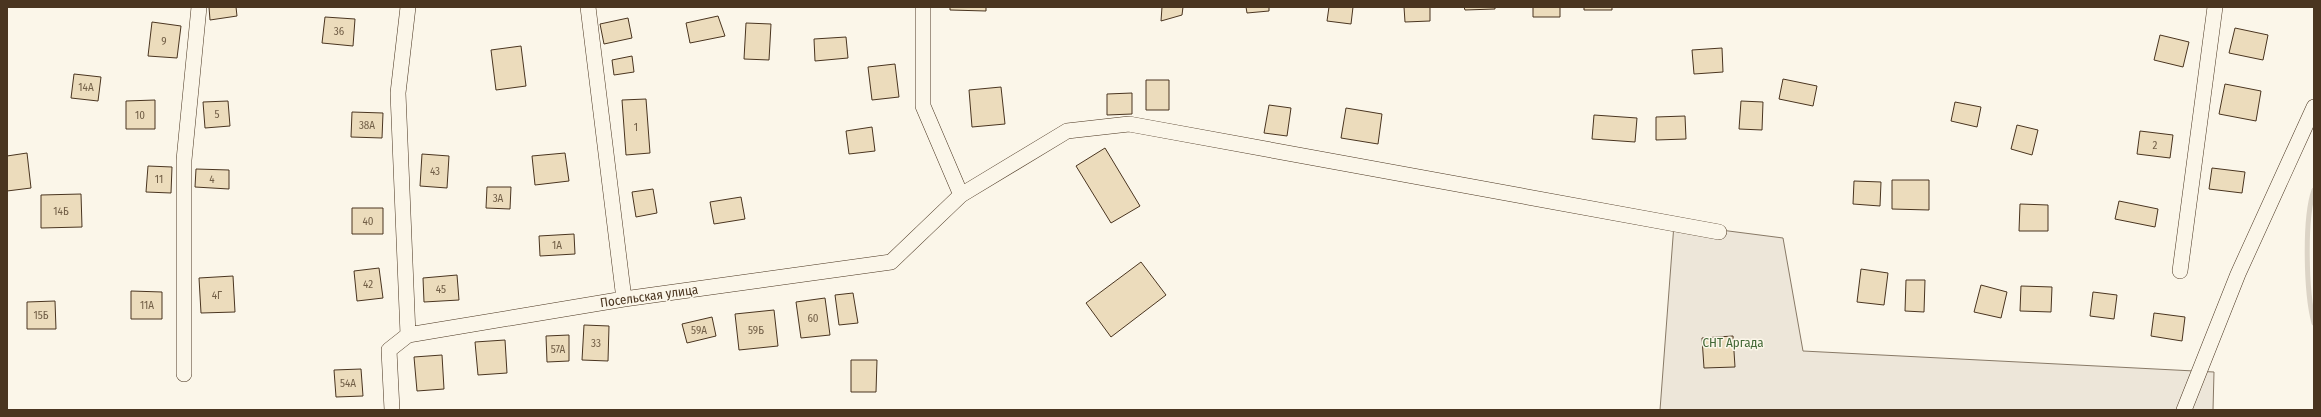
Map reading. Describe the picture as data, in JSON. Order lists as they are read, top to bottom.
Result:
{
  "streets": {
    "street": ["Посельская улица"]
  },
  "parks": ["СНТ Аргада"],
  "house_numbers": [
    "36",
    "9",
    "14А",
    "5",
    "10",
    "38А",
    "1",
    "2",
    "43",
    "11",
    "4",
    "3А",
    "14Б",
    "40",
    "1А",
    "42",
    "45",
    "4Г",
    "11А",
    "15Б",
    "60",
    "59А",
    "59Б",
    "33",
    "57А",
    "54А"
  ]
}
